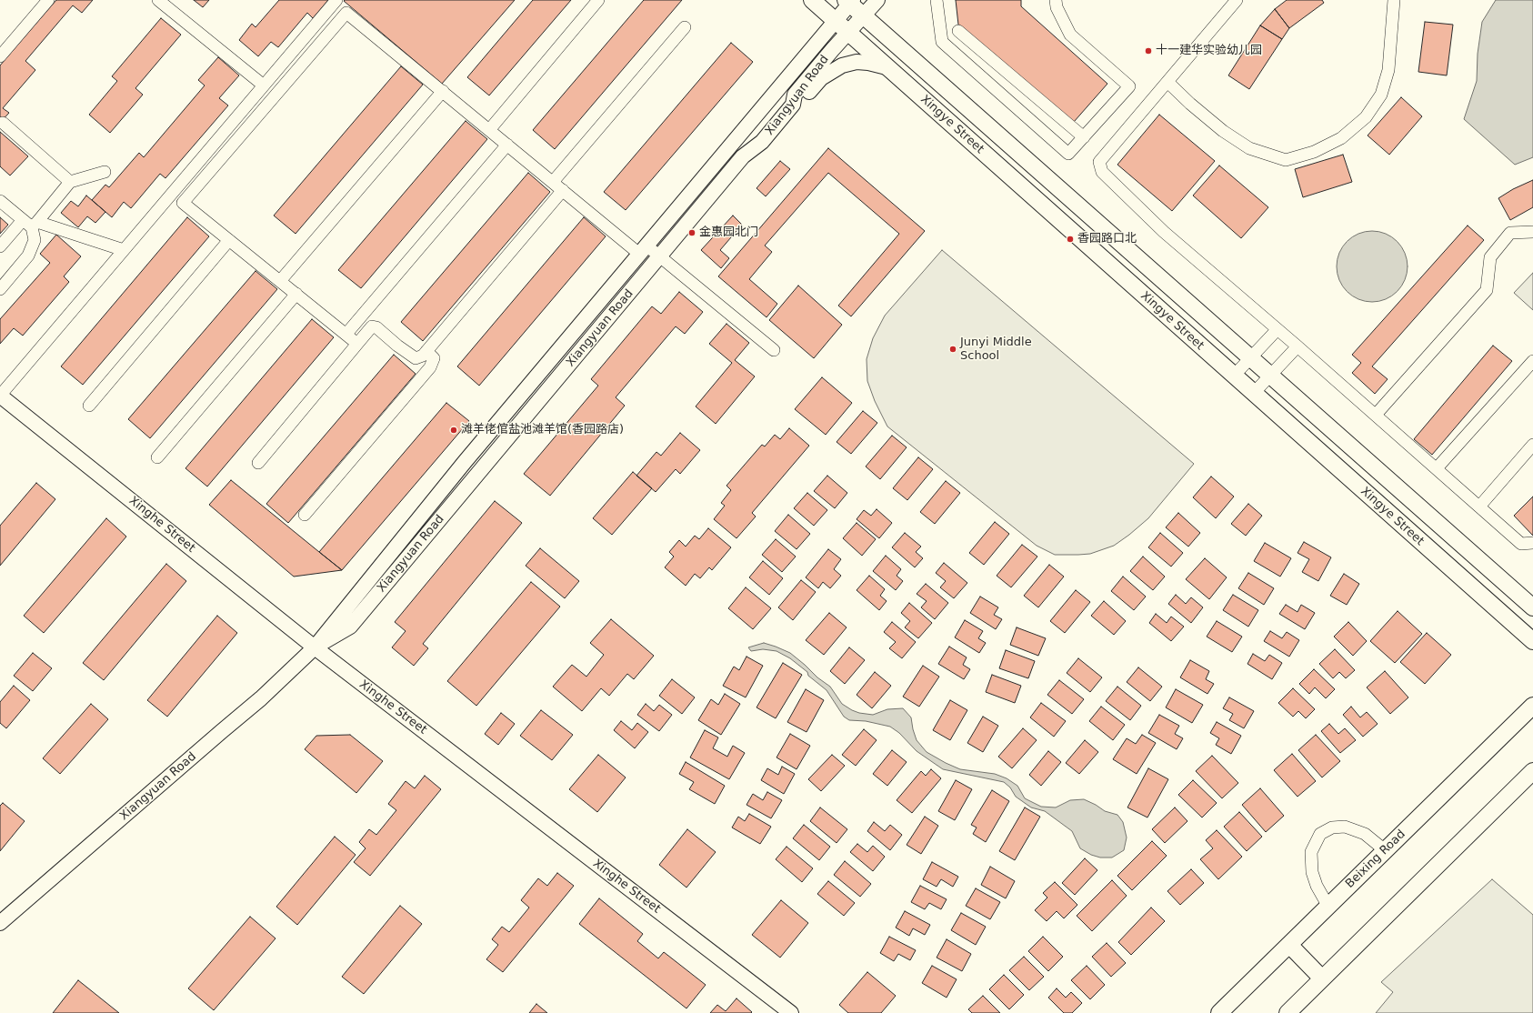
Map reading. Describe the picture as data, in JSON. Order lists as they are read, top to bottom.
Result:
{
  "streets": {
    "main road": ["Xingye Street", "Beixing Road"],
    "street": ["Xiangyuan Road", "Xinghe Street"]
  },
  "crossings": [
    ["Xiangyuan Road", "Xingye Street"],
    ["Xiangyuan Road", "Xinghe Street"]
  ],
  "places": [
    "十一建华实验幼儿园",
    "金惠园北门",
    "香园路口北",
    "Junyi Middle School",
    "滩羊佬倌盐池滩羊馆(香园路店)"
  ]
}
